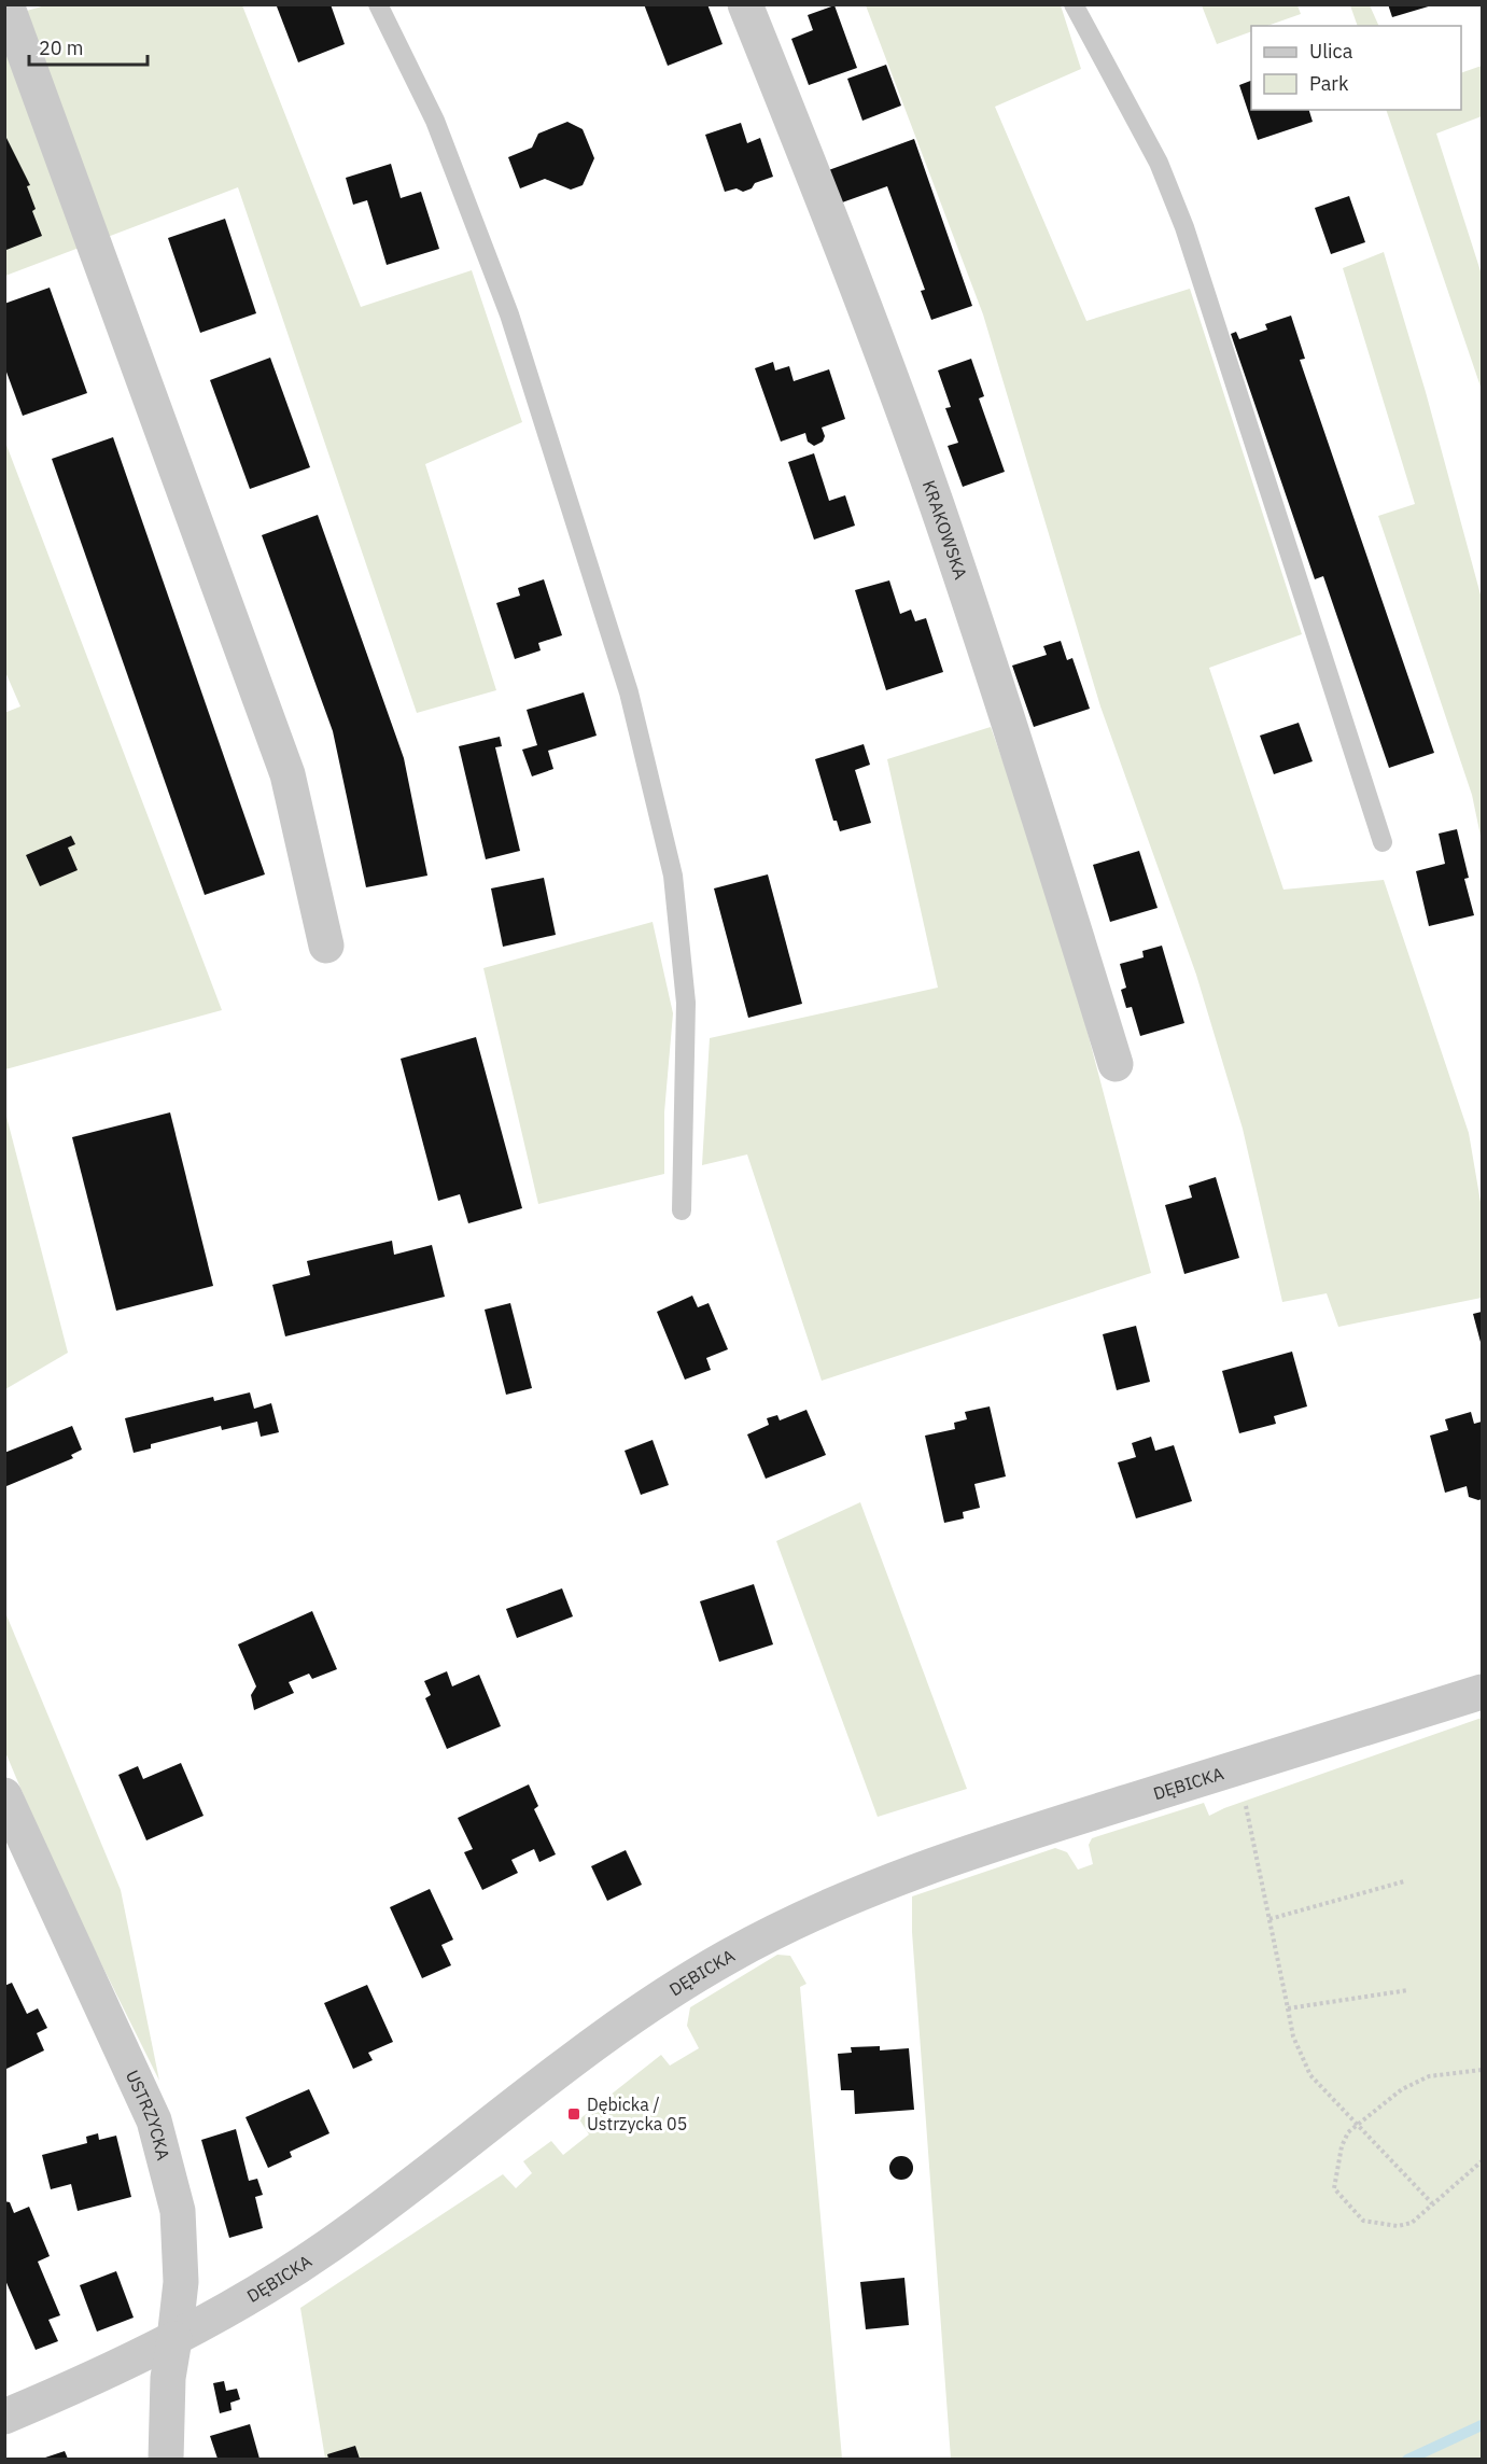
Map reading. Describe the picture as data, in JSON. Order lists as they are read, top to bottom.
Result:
{
  "streets": {
    "street": ["KRAKOWSKA", "DĘBICKA", "USTRZYCKA"]
  },
  "crossings": [
    ["DĘBICKA", "USTRZYCKA"]
  ],
  "places": {
    "transit": ["Dębicka / Ustrzycka 05"]
  },
  "legend": ["Ulica", "Park"],
  "scale_bar": "20 m"
}
